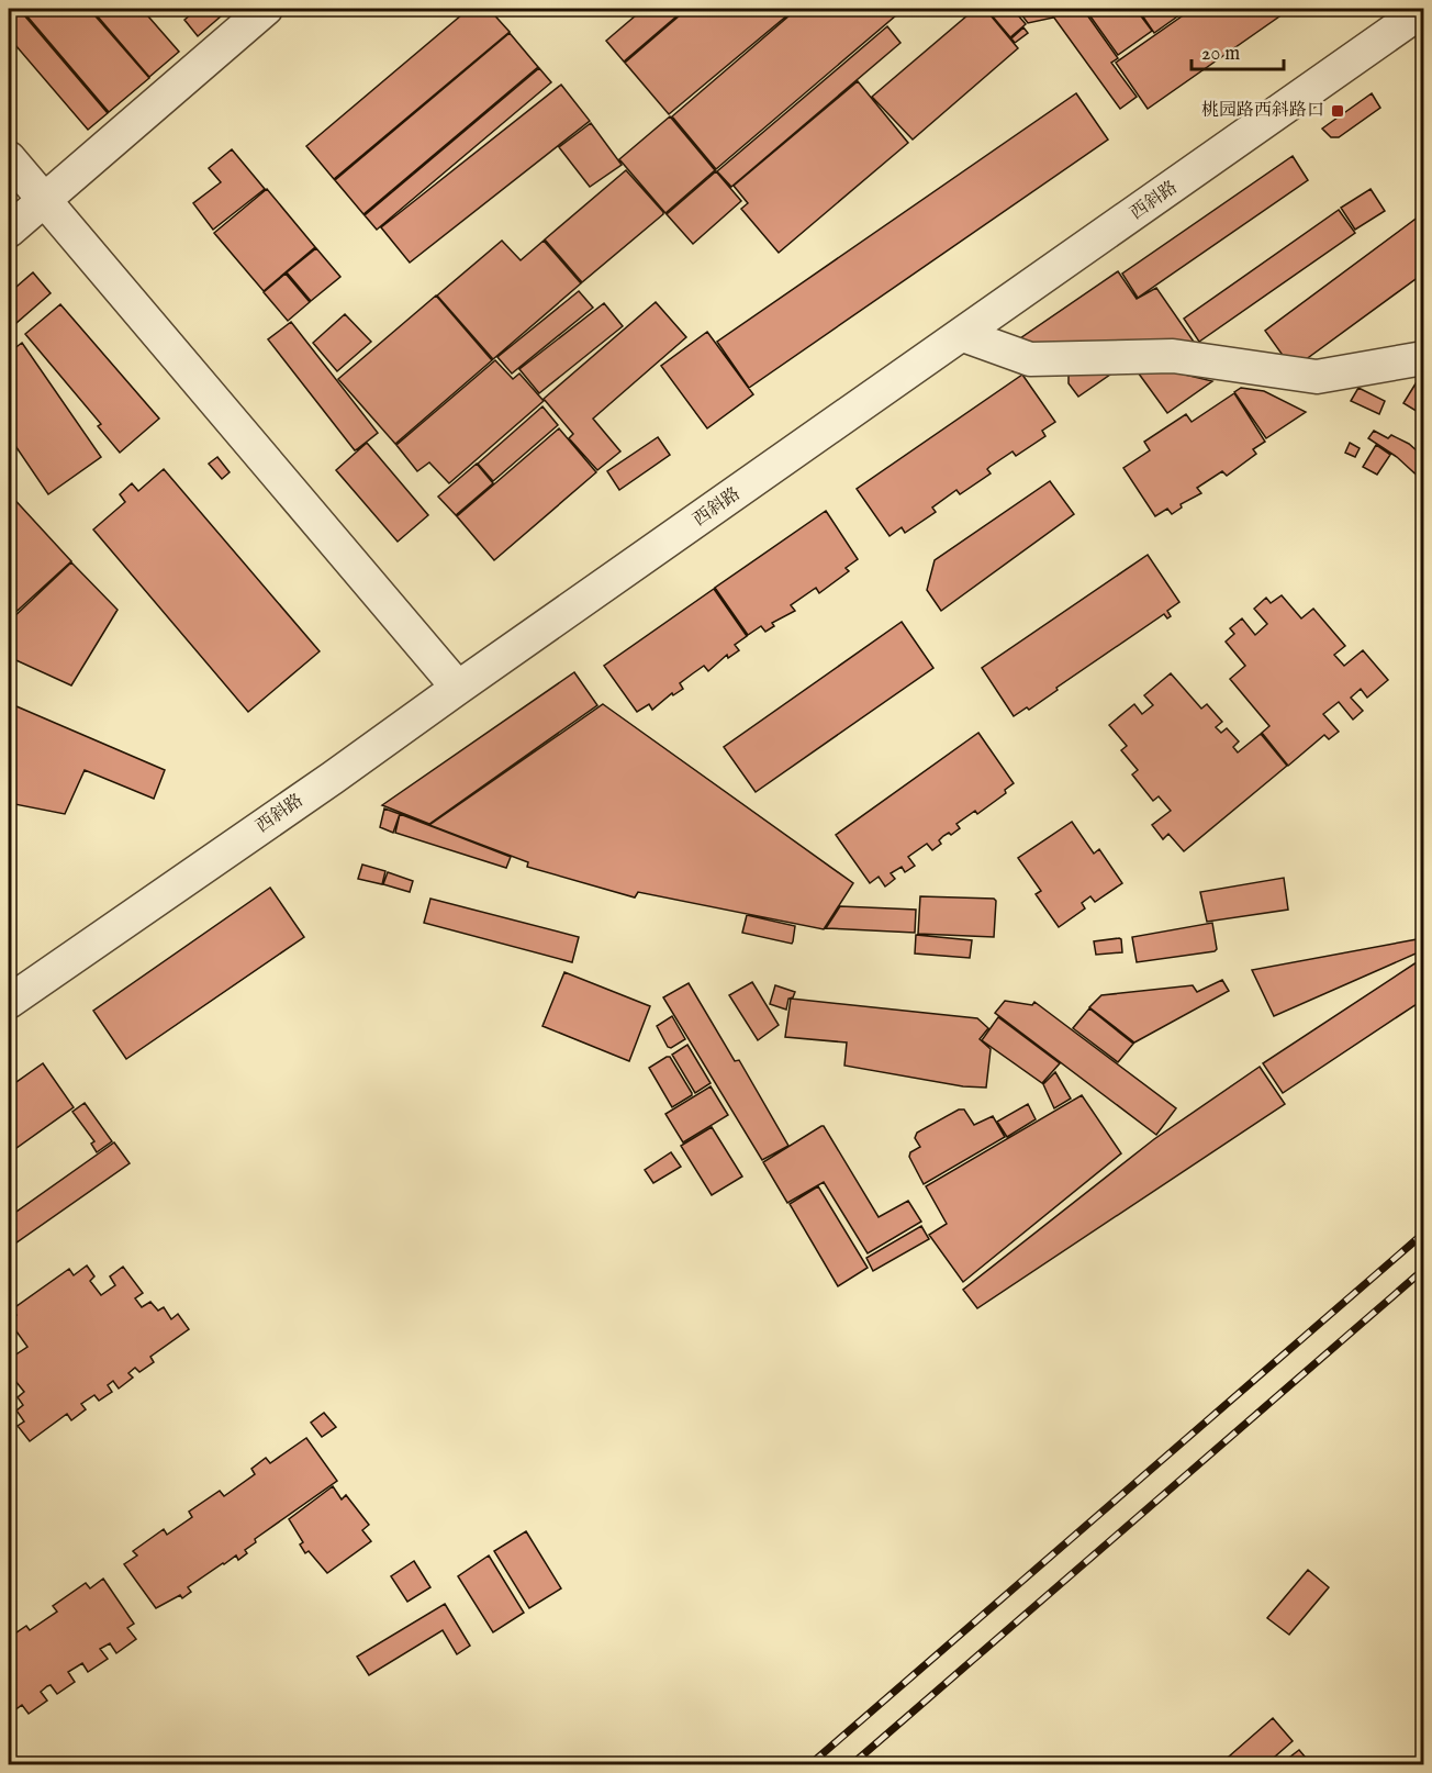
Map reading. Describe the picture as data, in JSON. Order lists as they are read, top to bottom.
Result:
{
  "streets": {
    "street": ["西斜路"]
  },
  "places": {
    "transit": ["桃园路西斜路口"]
  },
  "scale_bar": "20 m"
}
